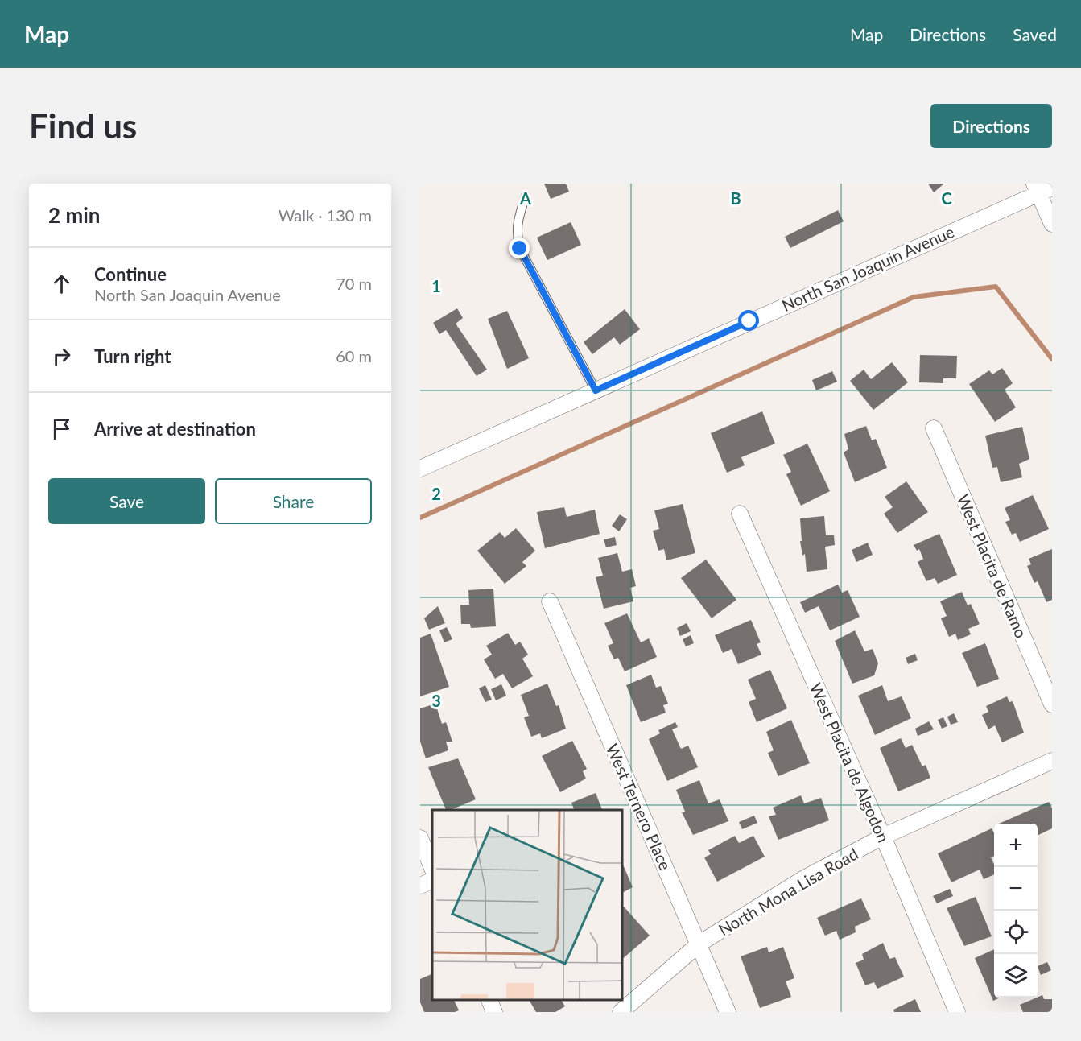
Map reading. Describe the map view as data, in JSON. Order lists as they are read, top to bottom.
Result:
{
  "streets": {
    "street": [
      "North San Joaquin Avenue",
      "West Placita de Ramo",
      "West Placita de Algodon",
      "West Ternero Place",
      "North Mona Lisa Road"
    ]
  },
  "crossings": [
    ["West Placita de Algodon", "North Mona Lisa Road"],
    ["West Ternero Place", "North Mona Lisa Road"]
  ],
  "page": {
    "header": "Map",
    "nav": ["Map", "Directions", "Saved"],
    "buttons": [
      "Directions",
      ["Save", "Share"]
    ],
    "title": "Find us",
    "heading": ["2 min", "Walk · 130 m"],
    "list": [
      ["Continue", "North San Joaquin Avenue", "70 m"],
      ["Turn right", "60 m"],
      "Arrive at destination"
    ],
    "map_buttons": ["+", "−"]
  },
  "grid": {
    "columns": ["A", "B", "C"],
    "rows": ["1", "2", "3"]
  }
}
